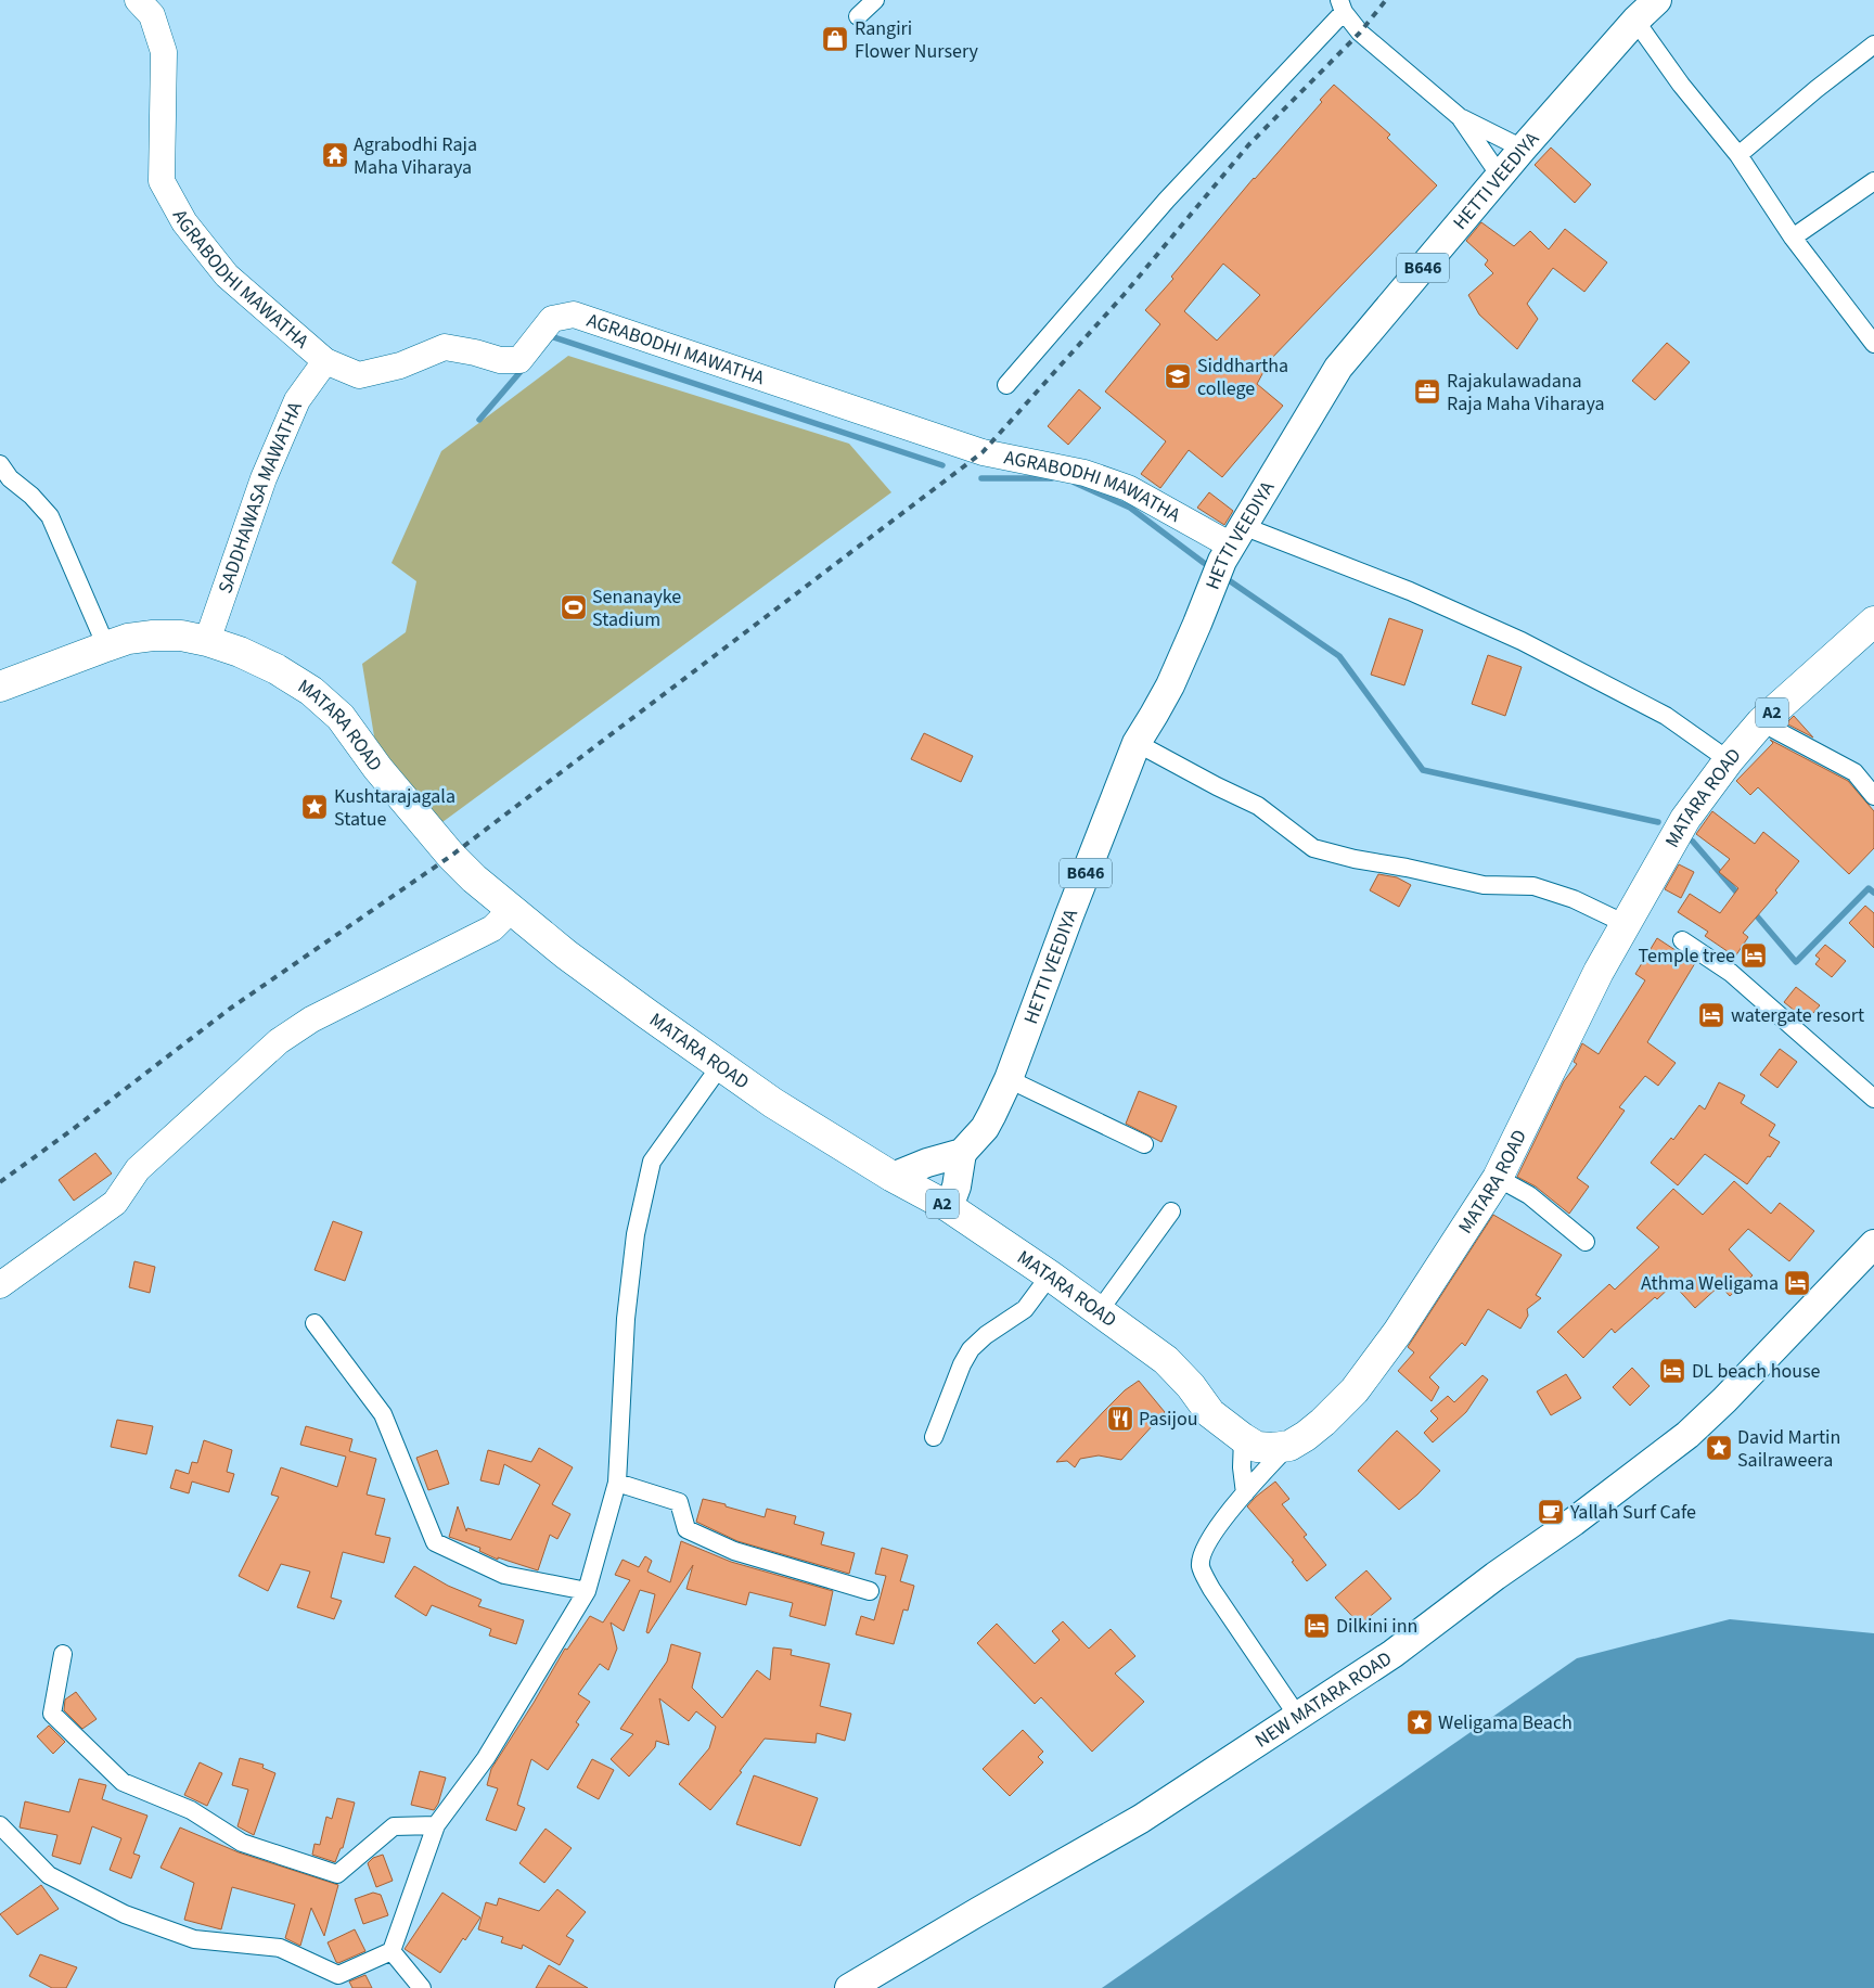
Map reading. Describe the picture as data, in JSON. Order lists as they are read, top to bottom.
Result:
{
  "streets": {
    "highway": ["A2", "MATARA ROAD"],
    "main road": ["HETTI VEEDIYA", "B646", "NEW MATARA ROAD"],
    "street": ["AGRABODHI MAWATHA", "SADDHAWASA MAWATHA"]
  },
  "crossings": [
    ["HETTI VEEDIYA", "AGRABODHI MAWATHA"],
    ["AGRABODHI MAWATHA", "SADDHAWASA MAWATHA"],
    ["SADDHAWASA MAWATHA", "MATARA ROAD"]
  ],
  "places": {
    "shop": ["Rangiri Flower Nursery"],
    "temple": ["Agrabodhi Raja Maha Viharaya"],
    "school or university": ["Siddhartha college"],
    "office": ["Rajakulawadana Raja Maha Viharaya"],
    "sports": ["Senanayke Stadium"],
    "place": ["Kushtarajagala Statue", "David Martin Sailraweera", "Weligama Beach"],
    "hotel": [
      "Temple tree",
      "watergate resort",
      "Athma Weligama",
      "DL beach house",
      "Dilkini inn"
    ],
    "restaurant": ["Pasijou"],
    "cafe": ["Yallah Surf Cafe"]
  }
}
